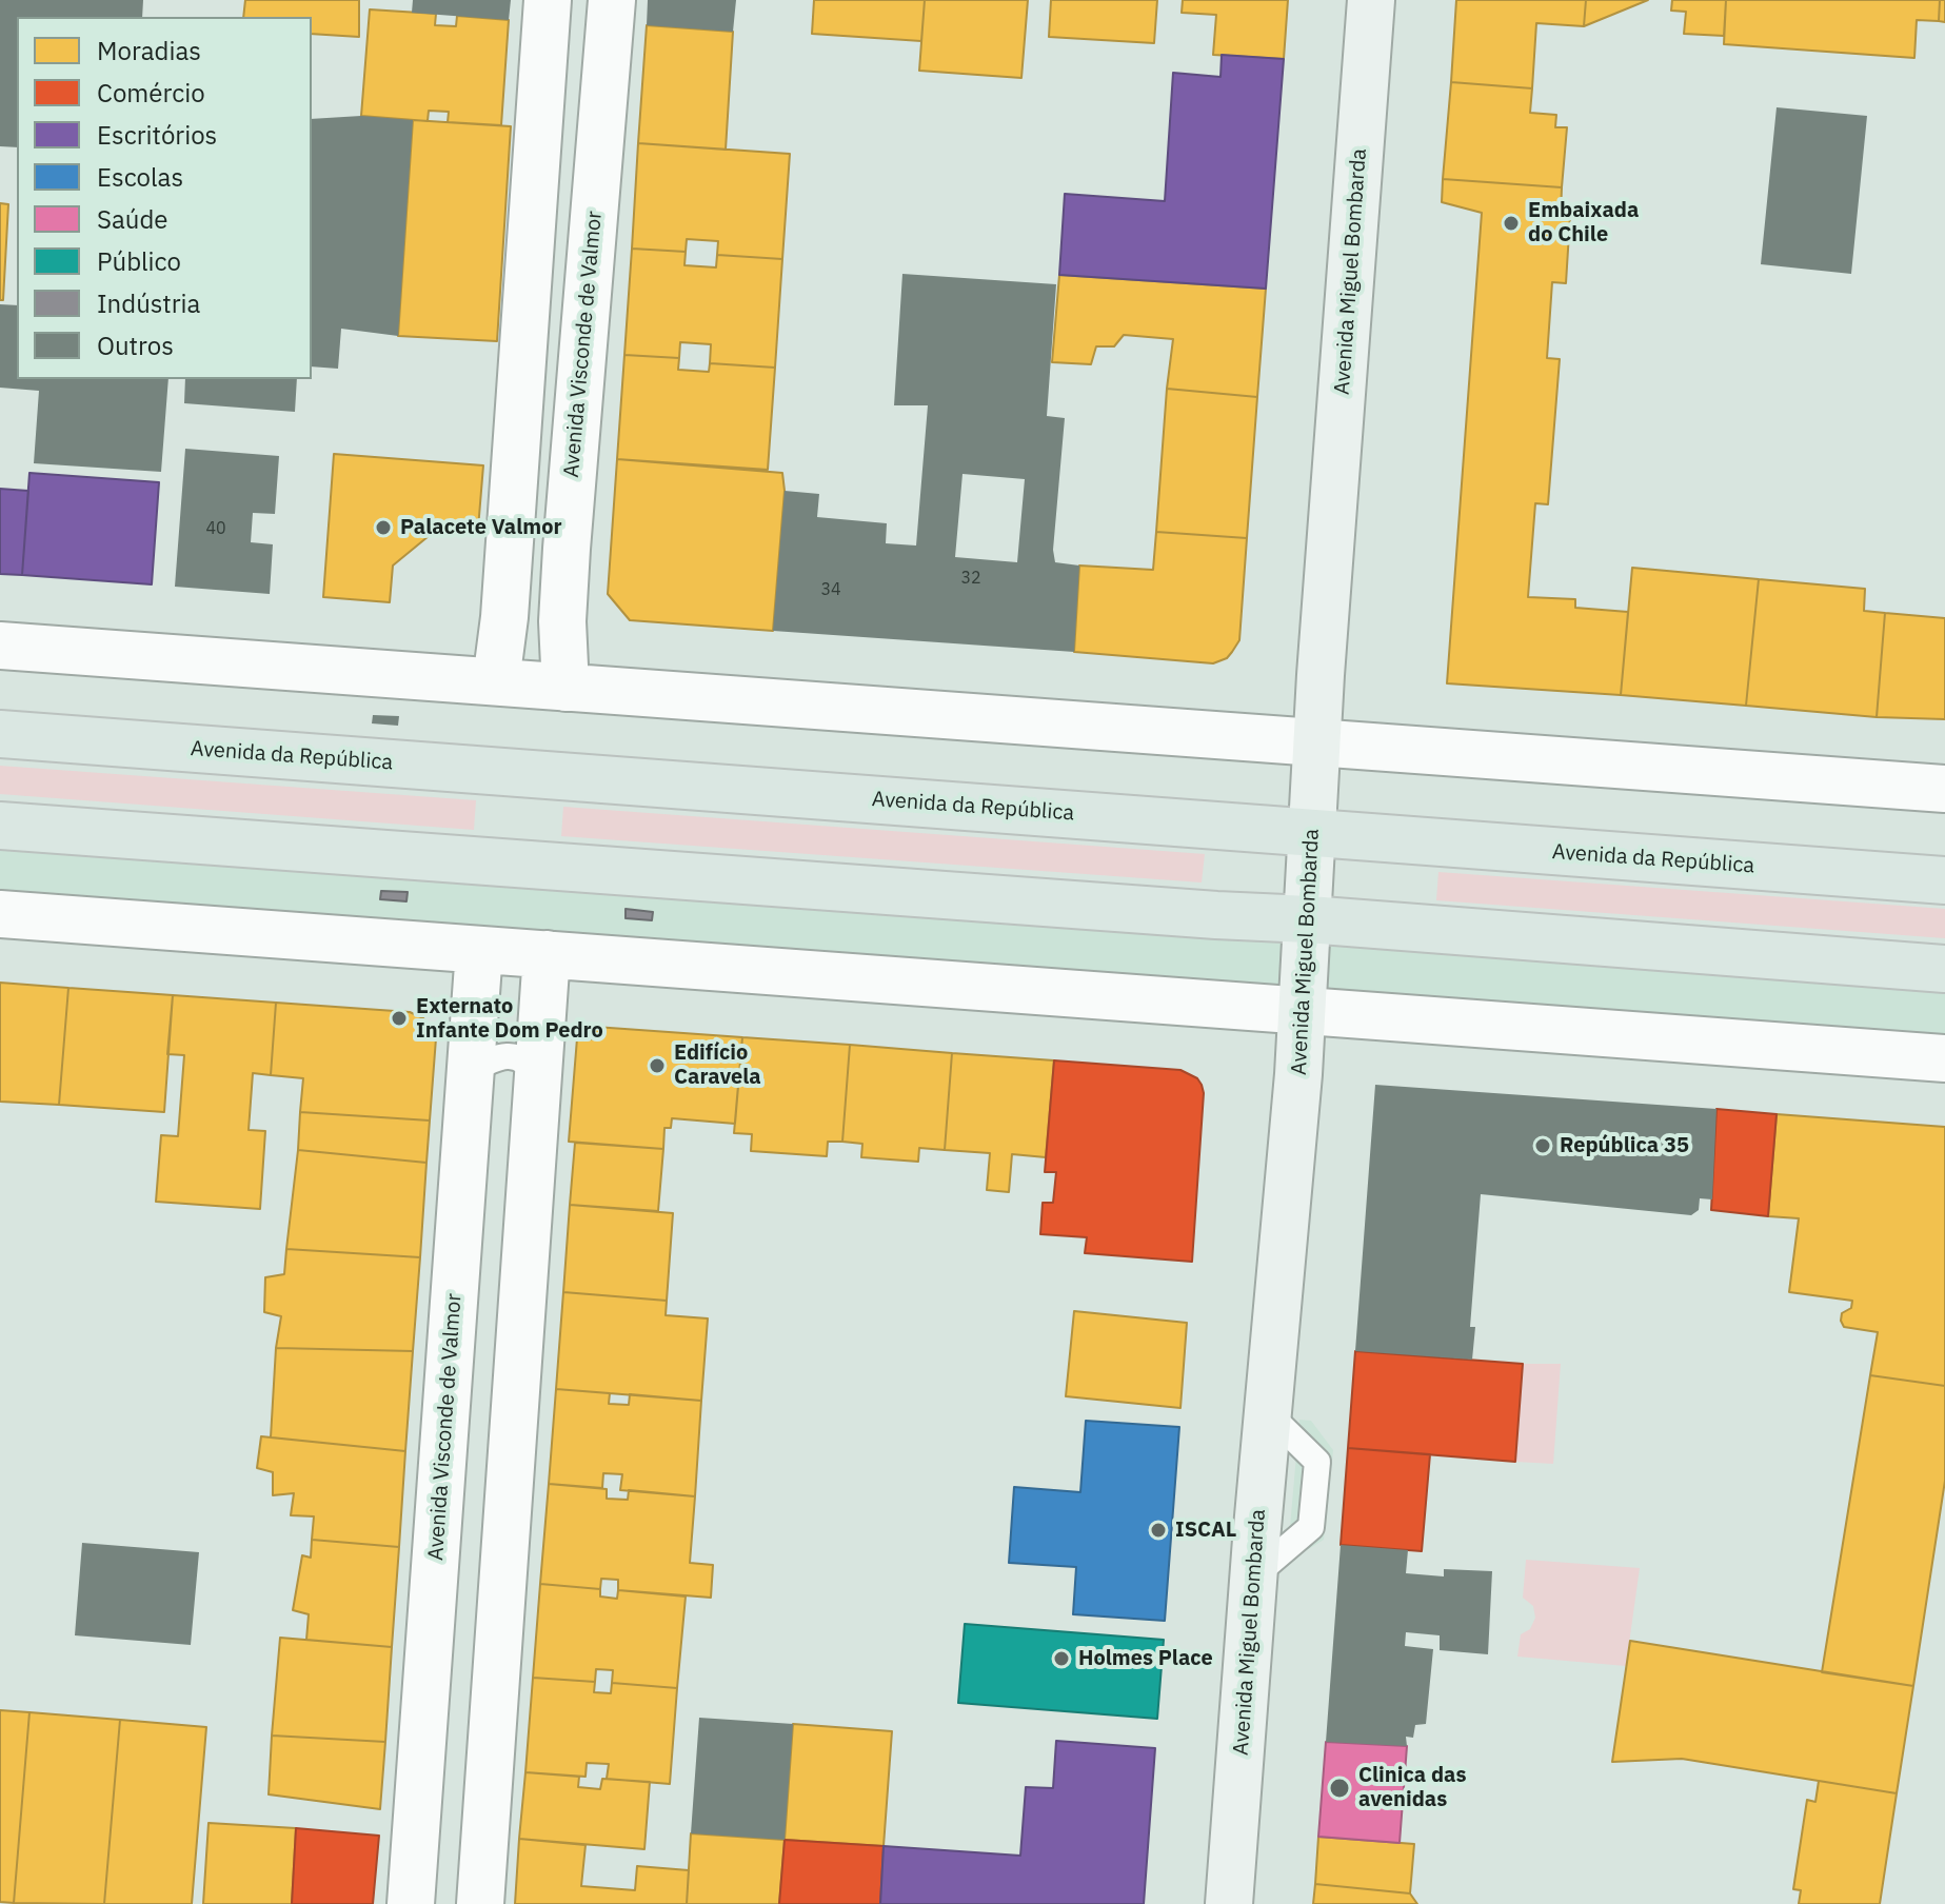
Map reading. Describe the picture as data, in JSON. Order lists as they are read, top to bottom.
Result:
{
  "streets": {
    "main road": ["Avenida da República"],
    "street": ["Avenida Miguel Bombarda", "Avenida Visconde de Valmor"]
  },
  "crossings": [
    ["Avenida Miguel Bombarda", "Avenida da República"]
  ],
  "places": [
    "Embaixada do Chile",
    "Palacete Valmor",
    "Externato Infante Dom Pedro",
    "Edifício Caravela",
    "República 35",
    "ISCAL",
    "Holmes Place",
    "Clinica das avenidas"
  ],
  "house_numbers": ["40", "32", "34"],
  "legend": [
    "Moradias",
    "Comércio",
    "Escritórios",
    "Escolas",
    "Saúde",
    "Público",
    "Indústria",
    "Outros"
  ]
}
